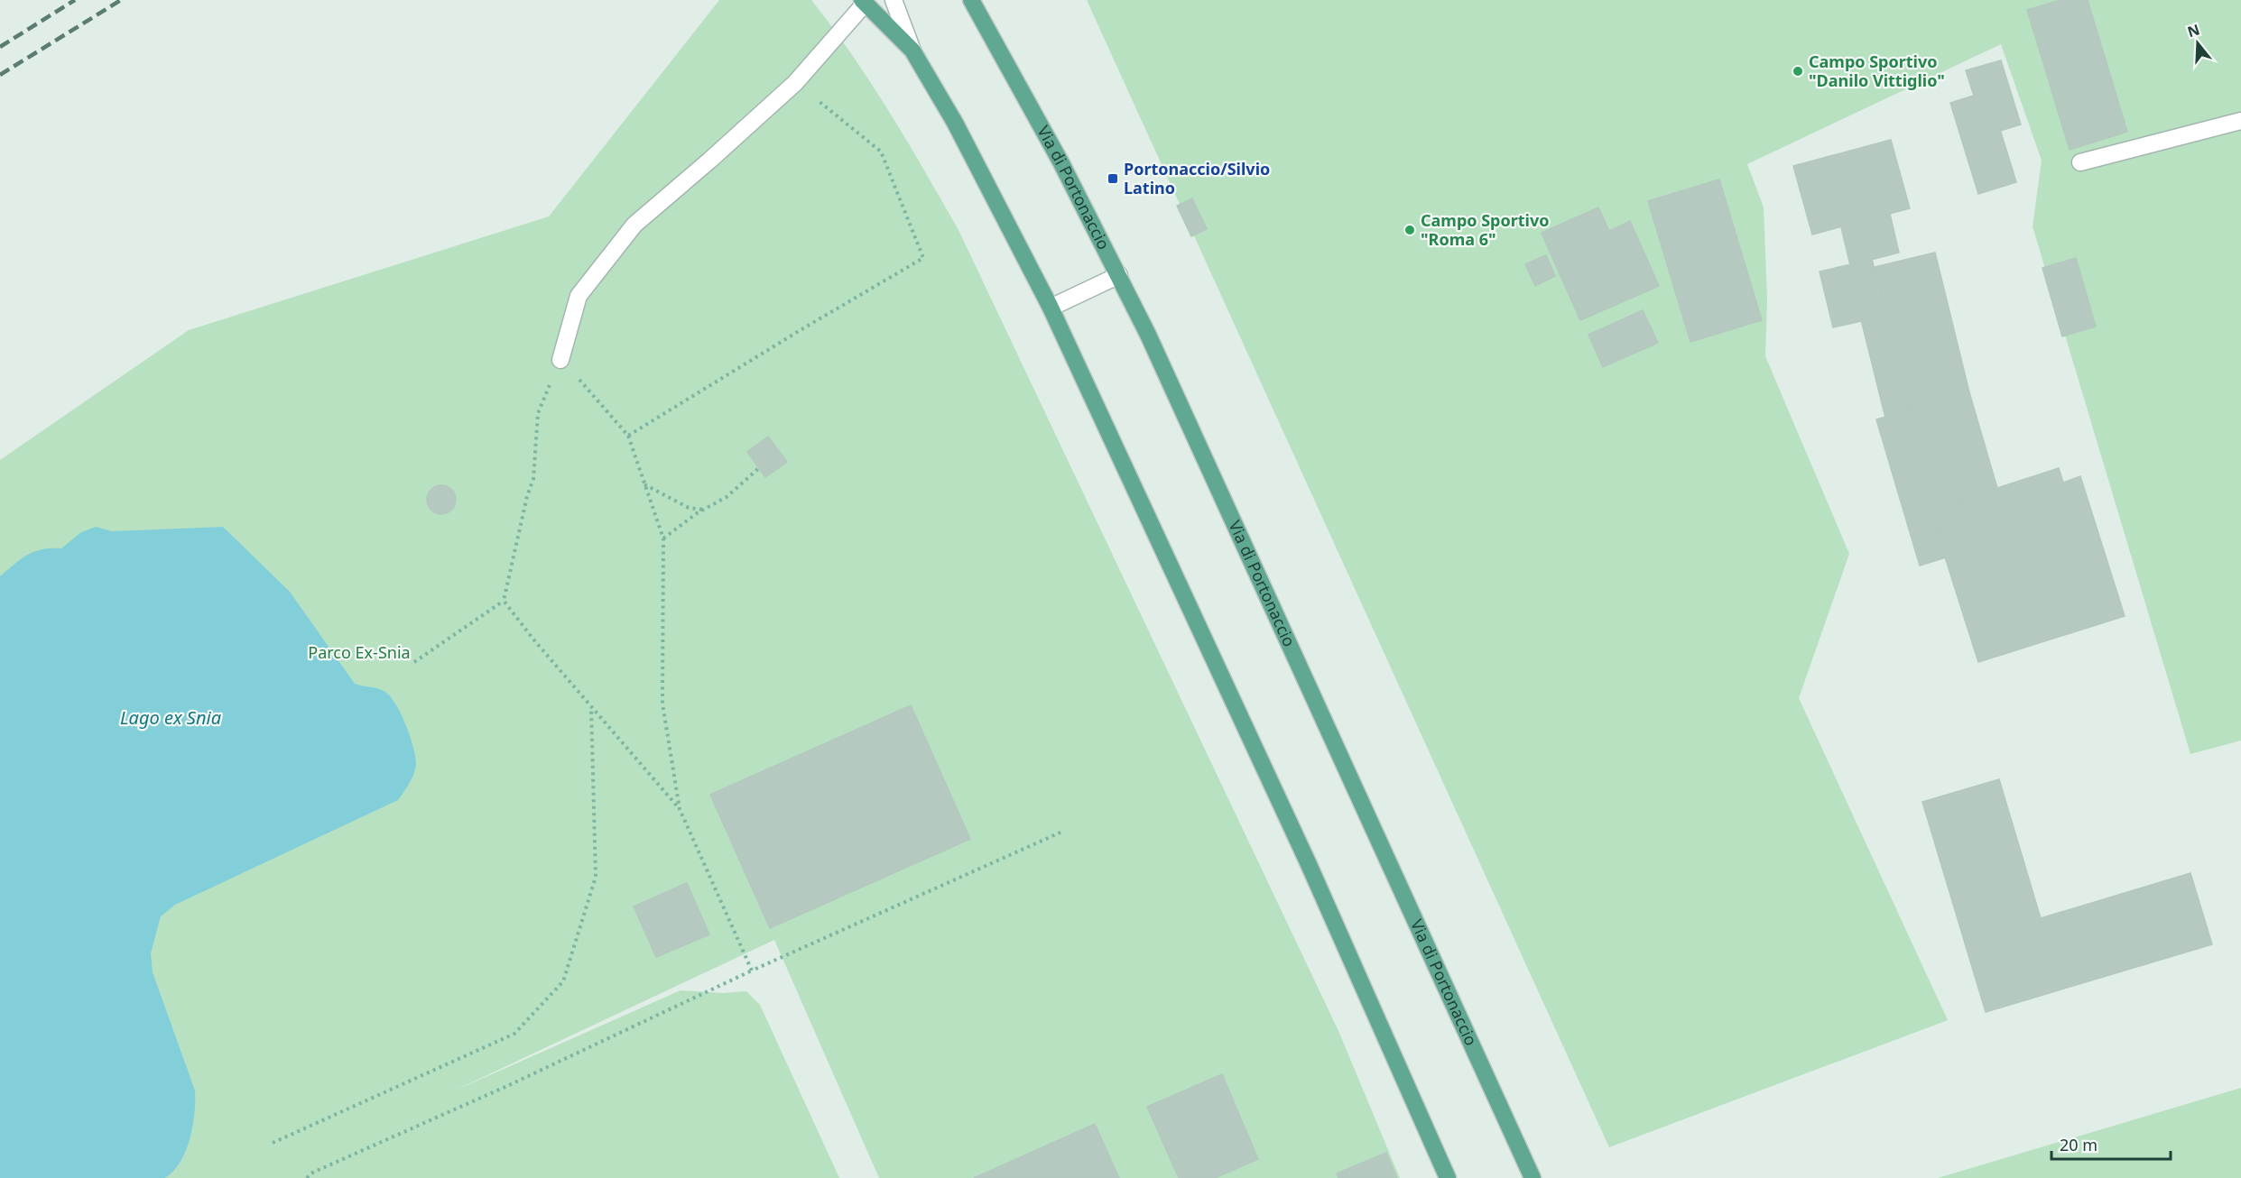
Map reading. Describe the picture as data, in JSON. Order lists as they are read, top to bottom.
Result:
{
  "streets": {
    "main road": ["Via di Portonaccio"]
  },
  "water": ["Lago ex Snia"],
  "parks": ["Parco Ex-Snia"],
  "places": {
    "other": ["Campo Sportivo \"Danilo Vittiglio\"", "Campo Sportivo \"Roma 6\""],
    "transit": ["Portonaccio/Silvio Latino"]
  },
  "scale_bar": "20 m",
  "north": "top"
}
